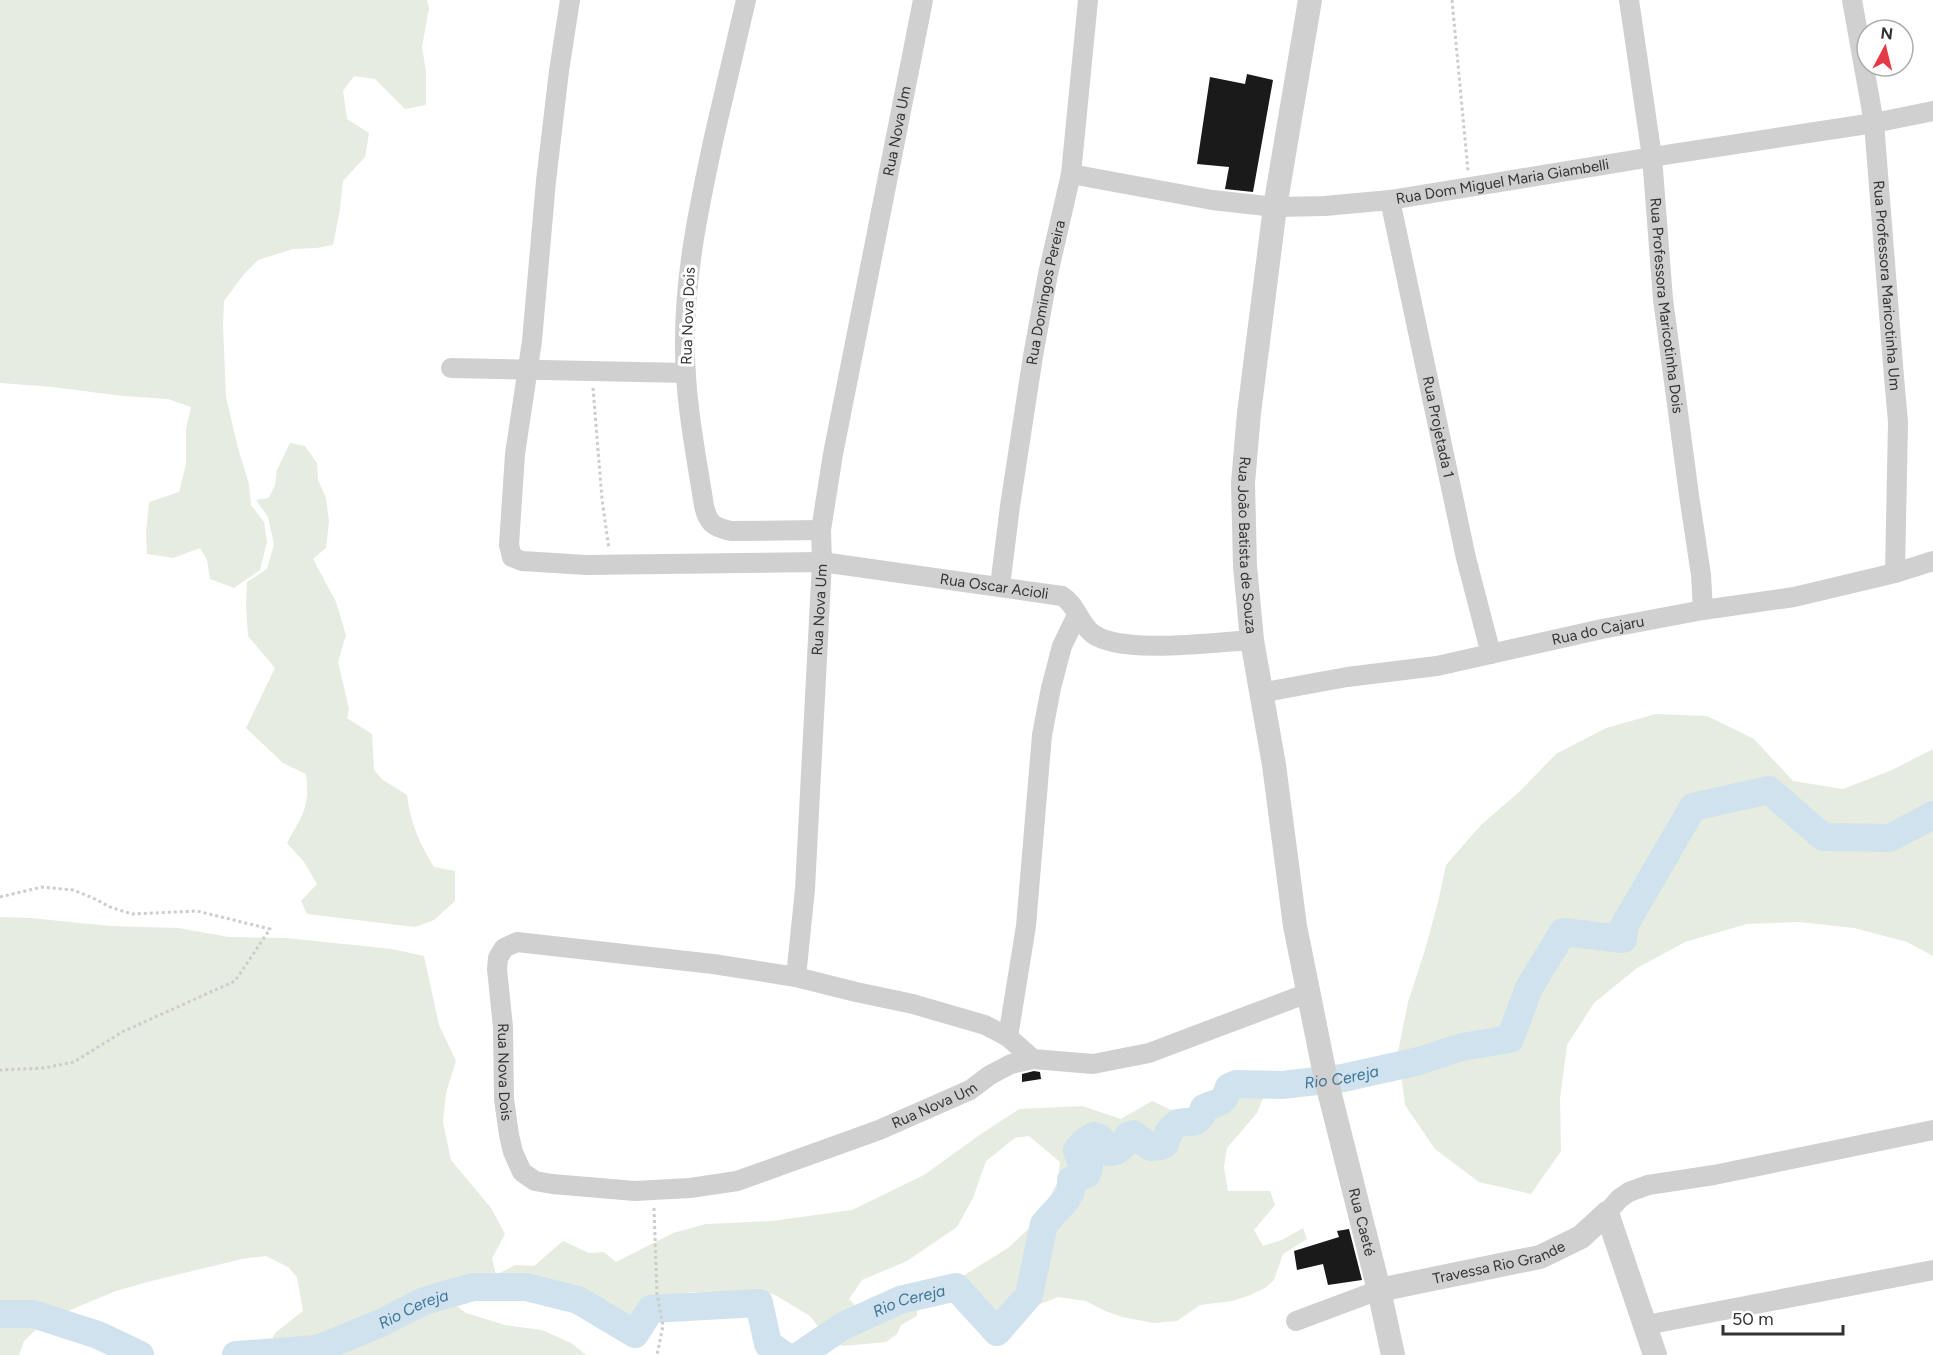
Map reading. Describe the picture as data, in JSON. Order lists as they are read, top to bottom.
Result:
{
  "streets": {
    "street": [
      "Rua Nova Um",
      "Rua Dom Miguel Maria Giambelli",
      "Rua Professora Maricotinha Um",
      "Rua Domingos Pereira",
      "Rua Professora Maricotinha Dois",
      "Rua Nova Dois",
      "Rua Projetada 1",
      "Rua João Batista de Souza",
      "Rua Oscar Acioli",
      "Rua do Cajaru",
      "Rua Caeté",
      "Travessa Rio Grande"
    ]
  },
  "crossings": [
    ["Rua Nova Um", "Rua Nova Dois"],
    ["Rua Nova Um", "Rua João Batista de Souza"],
    ["Rua Nova Um", "Rua Oscar Acioli"],
    ["Rua Dom Miguel Maria Giambelli", "Rua Professora Maricotinha Um"],
    ["Rua Dom Miguel Maria Giambelli", "Rua Domingos Pereira"],
    ["Rua Dom Miguel Maria Giambelli", "Rua Professora Maricotinha Dois"],
    ["Rua Dom Miguel Maria Giambelli", "Rua Projetada 1"],
    ["Rua Dom Miguel Maria Giambelli", "Rua João Batista de Souza"],
    ["Rua Professora Maricotinha Um", "Rua do Cajaru"],
    ["Rua Domingos Pereira", "Rua Oscar Acioli"],
    ["Rua Professora Maricotinha Dois", "Rua do Cajaru"],
    ["Rua Projetada 1", "Rua do Cajaru"],
    ["Rua João Batista de Souza", "Rua Oscar Acioli"],
    ["Rua João Batista de Souza", "Rua do Cajaru"],
    ["Rua João Batista de Souza", "Rua Caeté"],
    ["Rua Caeté", "Travessa Rio Grande"]
  ],
  "water": ["Rio Cereja"],
  "scale_bar": "50 m",
  "north": "top"
}
